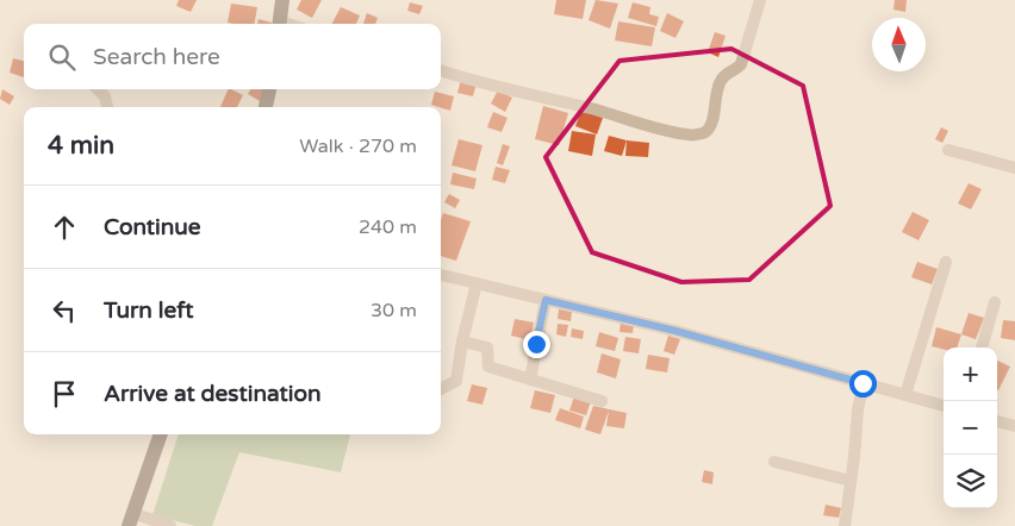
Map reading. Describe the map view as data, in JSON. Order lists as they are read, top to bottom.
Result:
{
  "north": "top",
  "page": {
    "search": "Search here",
    "heading": ["4 min", "Walk · 270 m"],
    "list": [
      ["Continue", "240 m"],
      ["Turn left", "30 m"],
      "Arrive at destination"
    ],
    "map_buttons": ["+", "−"]
  }
}
